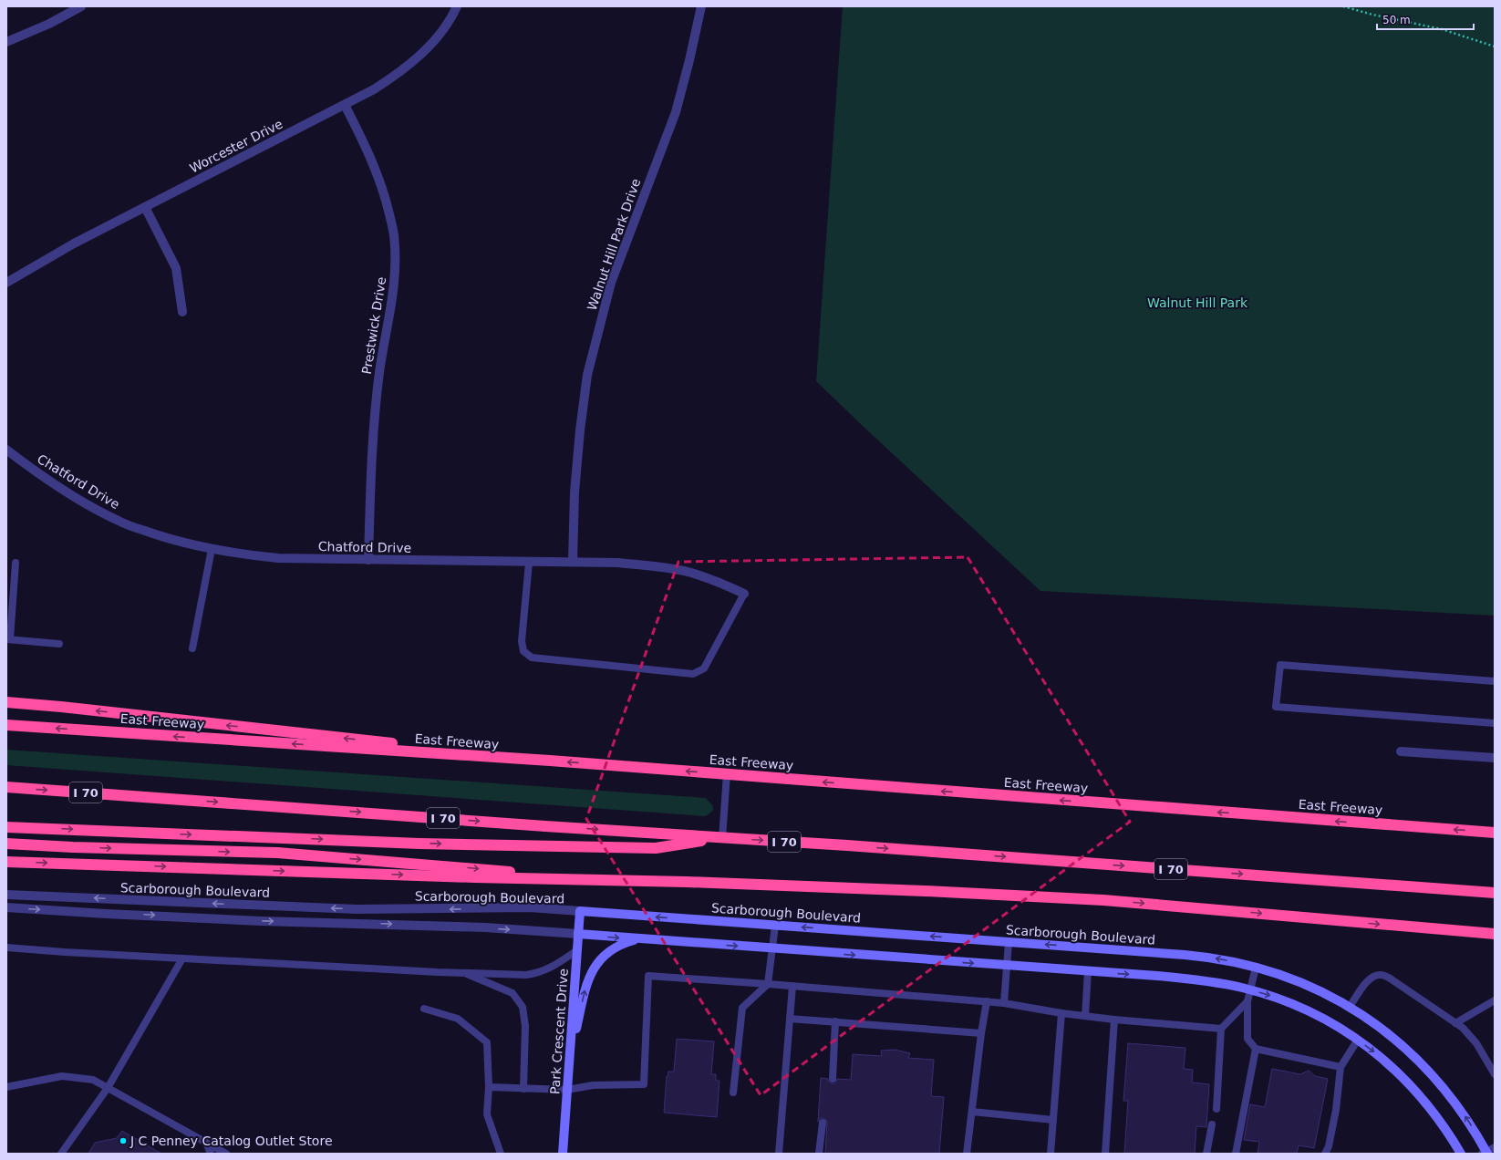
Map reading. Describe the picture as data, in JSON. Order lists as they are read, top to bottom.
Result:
{
  "streets": {
    "highway": ["East Freeway", "I 70"],
    "street": [
      "Worcester Drive",
      "Walnut Hill Park Drive",
      "Prestwick Drive",
      "Chatford Drive",
      "Scarborough Boulevard",
      "Park Crescent Drive"
    ]
  },
  "crossings": [
    ["Worcester Drive", "Prestwick Drive"],
    ["Walnut Hill Park Drive", "Chatford Drive"],
    ["Prestwick Drive", "Chatford Drive"],
    ["Scarborough Boulevard", "Park Crescent Drive"]
  ],
  "parks": ["Walnut Hill Park"],
  "places": ["J C Penney Catalog Outlet Store"],
  "scale_bar": "50 m"
}
